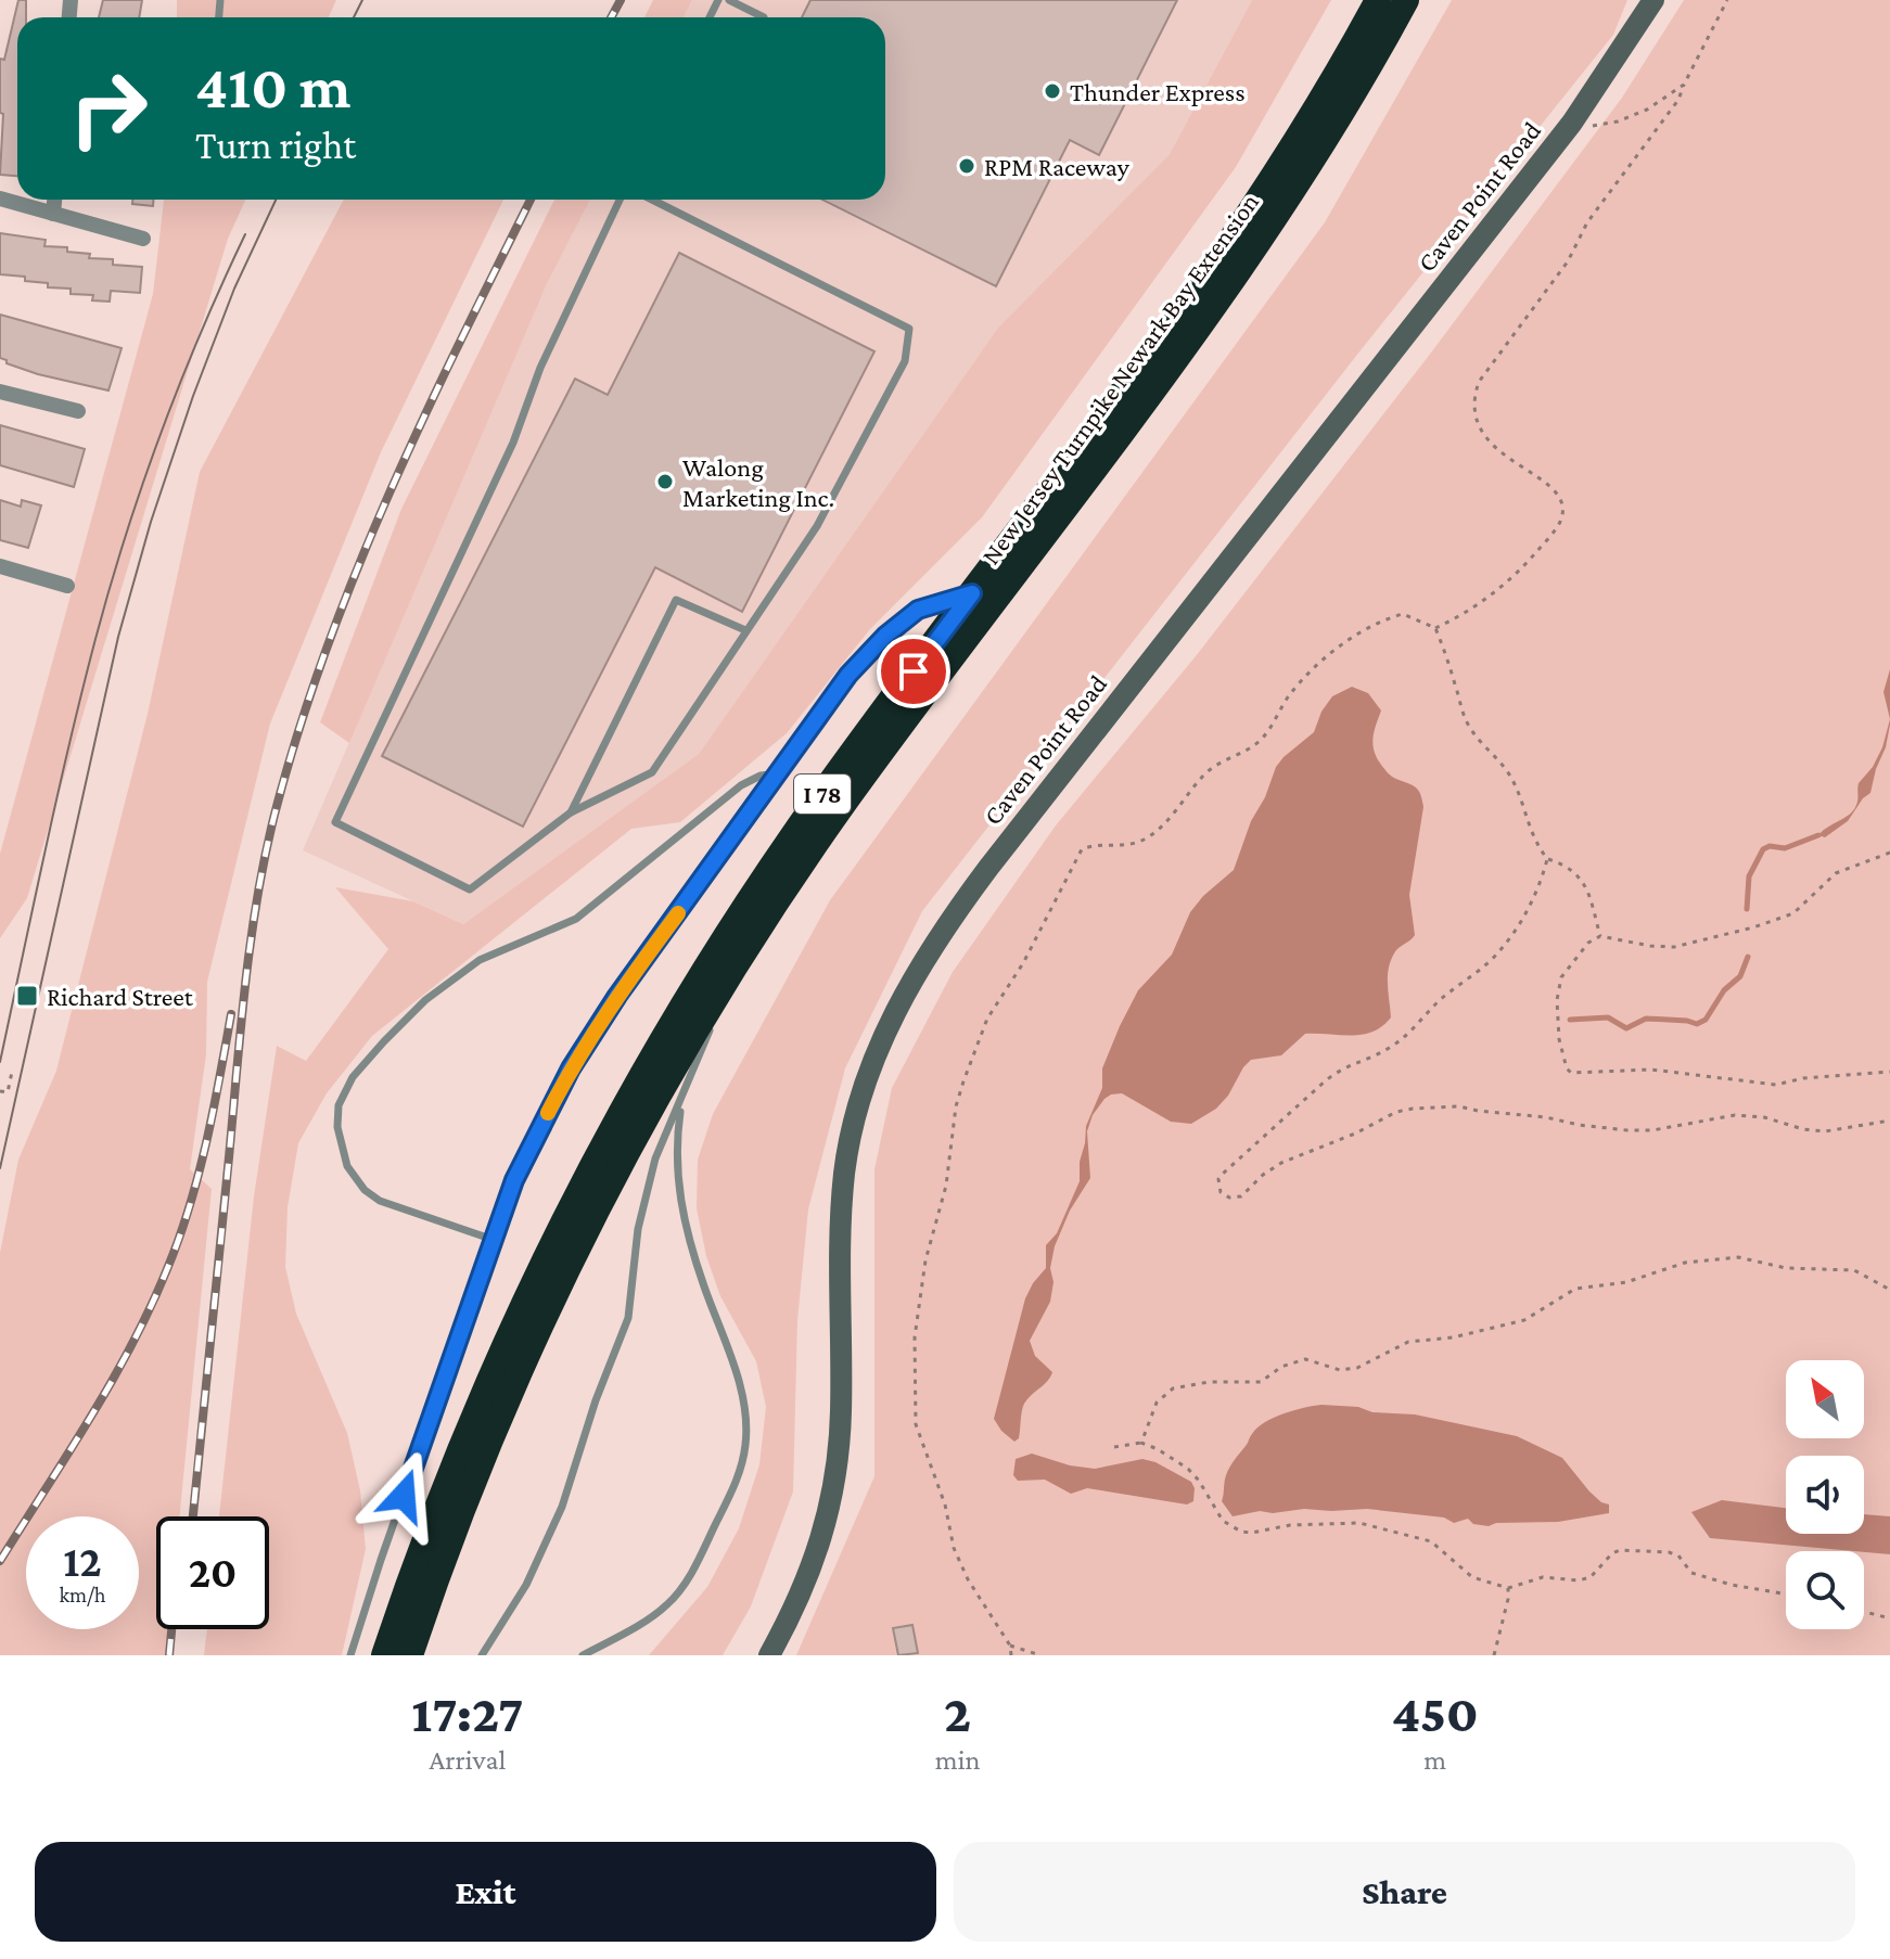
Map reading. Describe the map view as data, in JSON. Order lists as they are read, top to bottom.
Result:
{
  "streets": {
    "highway": ["New Jersey Turnpike Newark Bay Extension", "I 78"],
    "street": ["Caven Point Road"]
  },
  "places": {
    "other": ["Thunder Express", "RPM Raceway", "Walong Marketing Inc."],
    "transit": ["Richard Street"]
  },
  "north": "top left",
  "page": {
    "turn": ["410 m", "Turn right"],
    "speed": "12 km/h",
    "limit": "20",
    "eta": [
      "17:27",
      "Arrival",
      "2",
      "min",
      "450",
      "m"
    ],
    "buttons": ["Exit", "Share"]
  }
}
